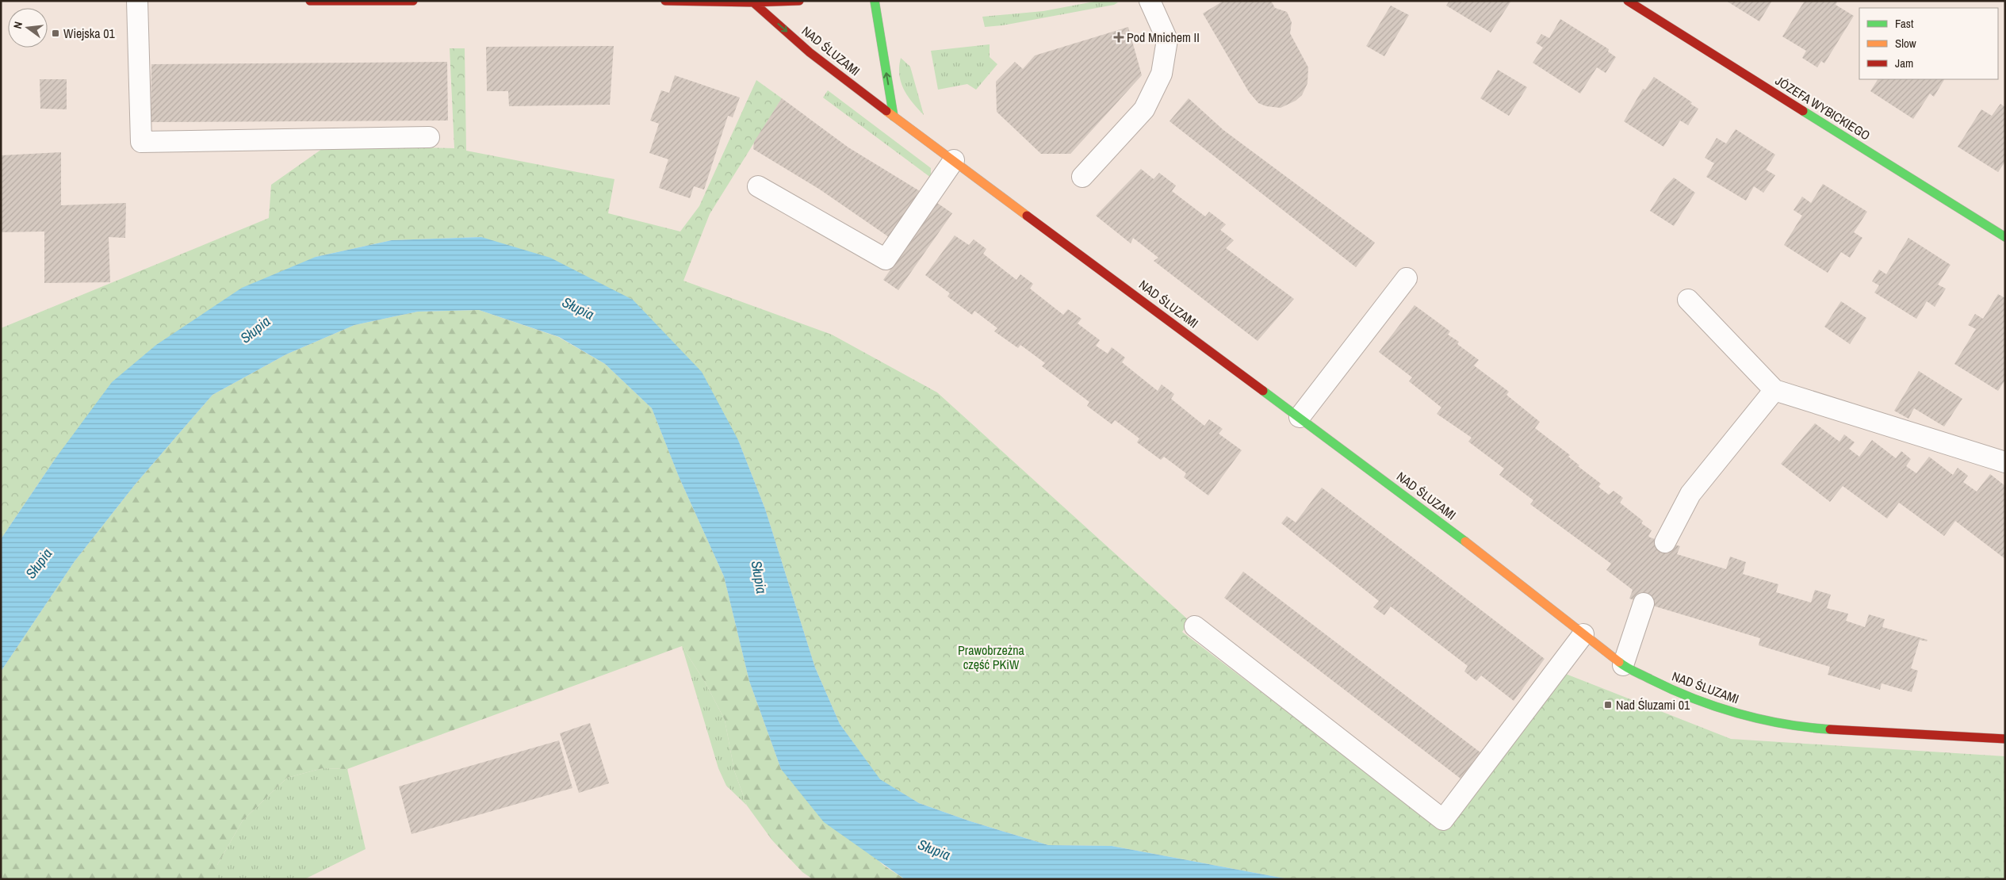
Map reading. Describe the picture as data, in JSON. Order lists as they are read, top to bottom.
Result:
{
  "streets": {
    "street": ["NAD ŚLUZAMI", "JÓZEFA WYBICKIEGO"]
  },
  "water": ["Słupia"],
  "parks": ["Prawobrzeżna część PKiW"],
  "places": {
    "transit": ["Wiejska 01", "Nad Śluzami 01"],
    "health": ["Pod Mnichem II"]
  },
  "legend": ["Fast", "Slow", "Jam"],
  "north": "left"
}
